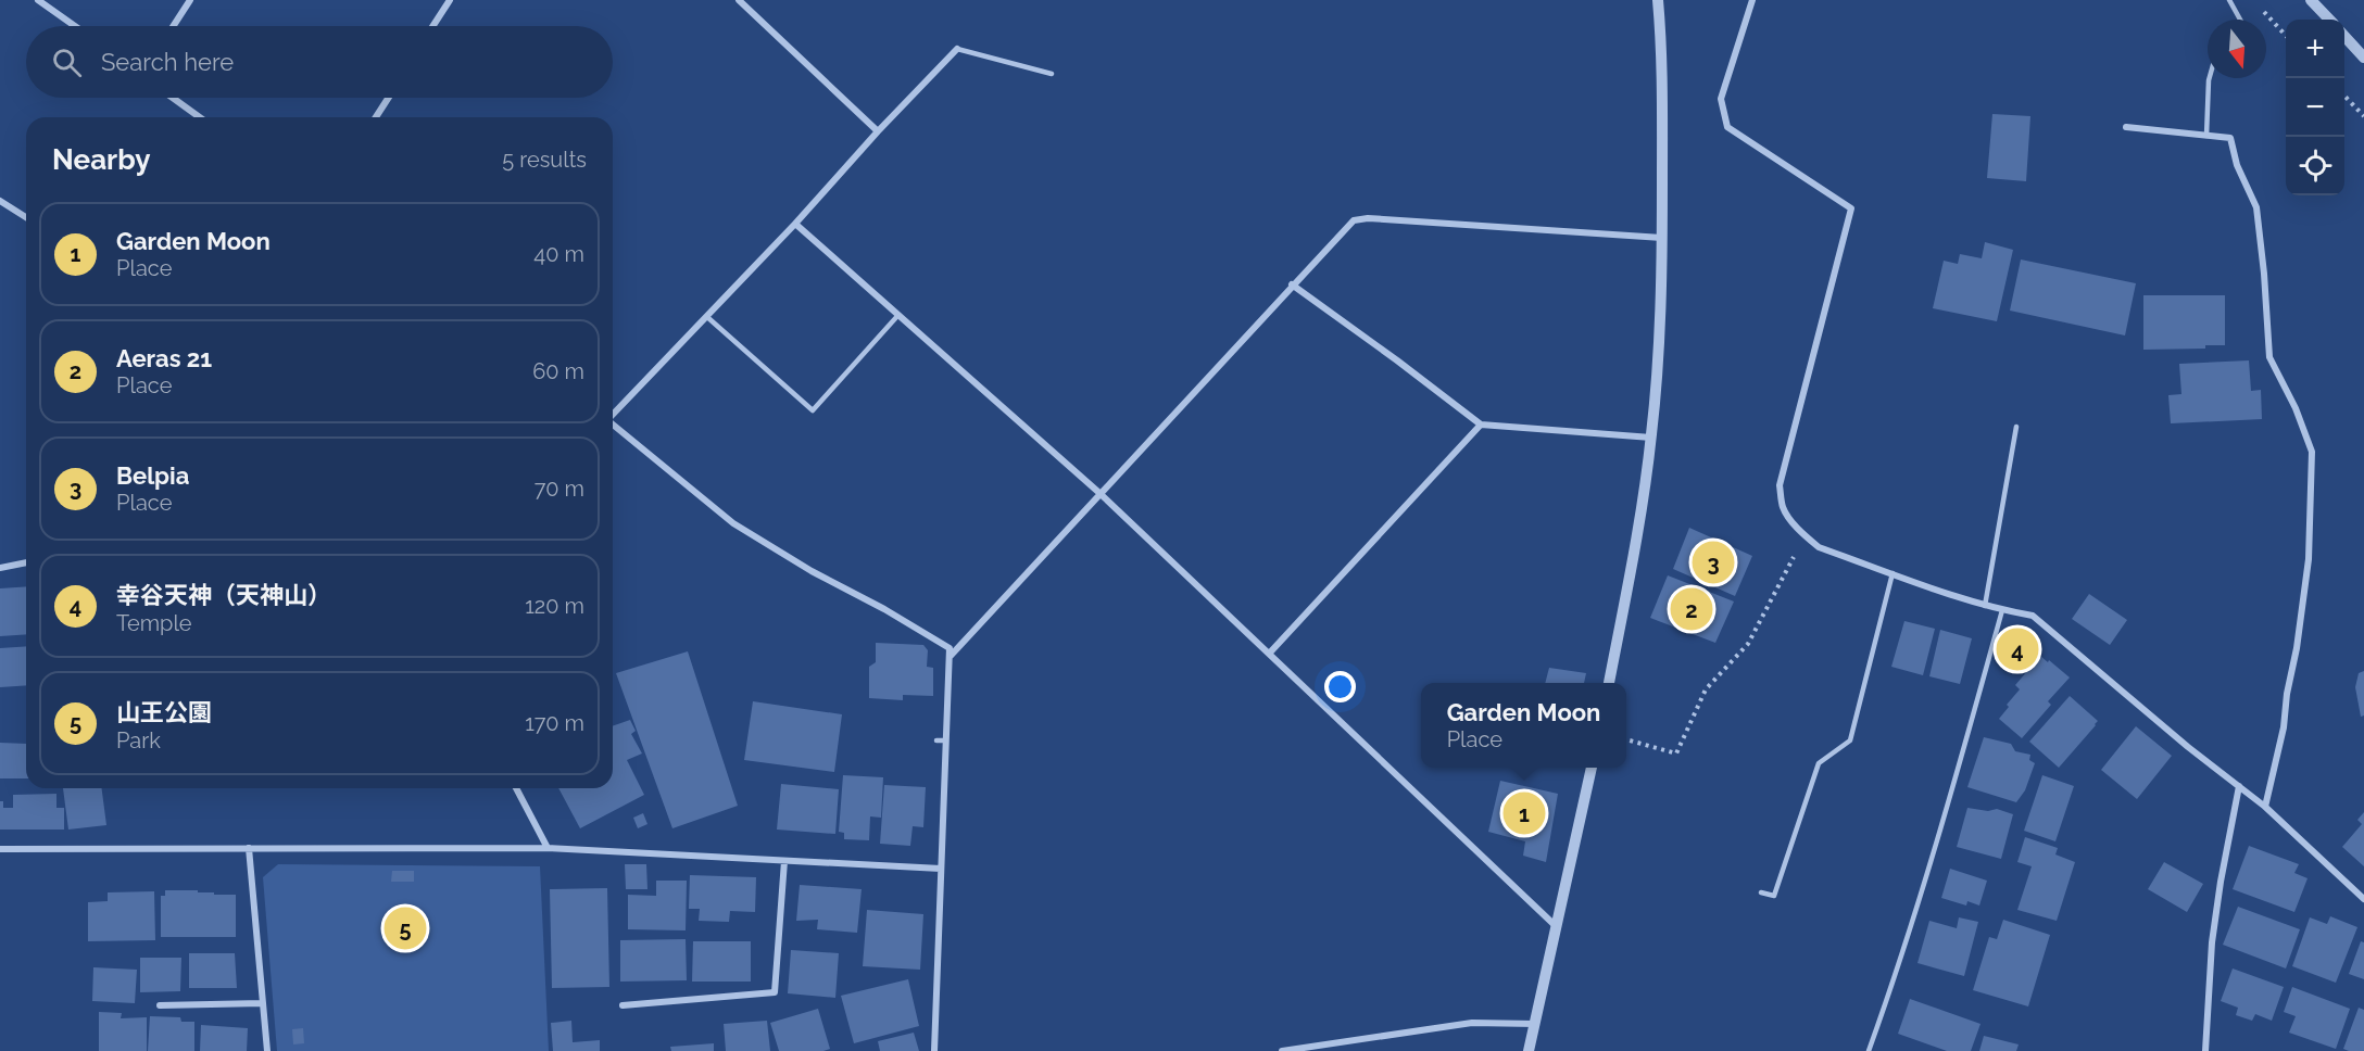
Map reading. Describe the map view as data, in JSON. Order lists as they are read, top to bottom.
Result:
{
  "north": "bottom",
  "page": {
    "map_buttons": ["+", "−"],
    "search": "Search here",
    "heading": ["Nearby", "5 results"],
    "list": [
      {
        "mark": "1",
        "name": "Garden Moon",
        "note": "Place",
        "value": "40 m"
      },
      {
        "mark": "2",
        "name": "Aeras 21",
        "note": "Place",
        "value": "60 m"
      },
      {
        "mark": "3",
        "name": "Belpia",
        "note": "Place",
        "value": "70 m"
      },
      {
        "mark": "4",
        "name": "幸谷天神（天神山）",
        "note": "Temple",
        "value": "120 m"
      },
      {
        "mark": "5",
        "name": "山王公園",
        "note": "Park",
        "value": "170 m"
      }
    ],
    "pins": [
      "3",
      "2",
      "4",
      "1",
      "5"
    ],
    "popup": ["Garden Moon", "Place"]
  }
}
